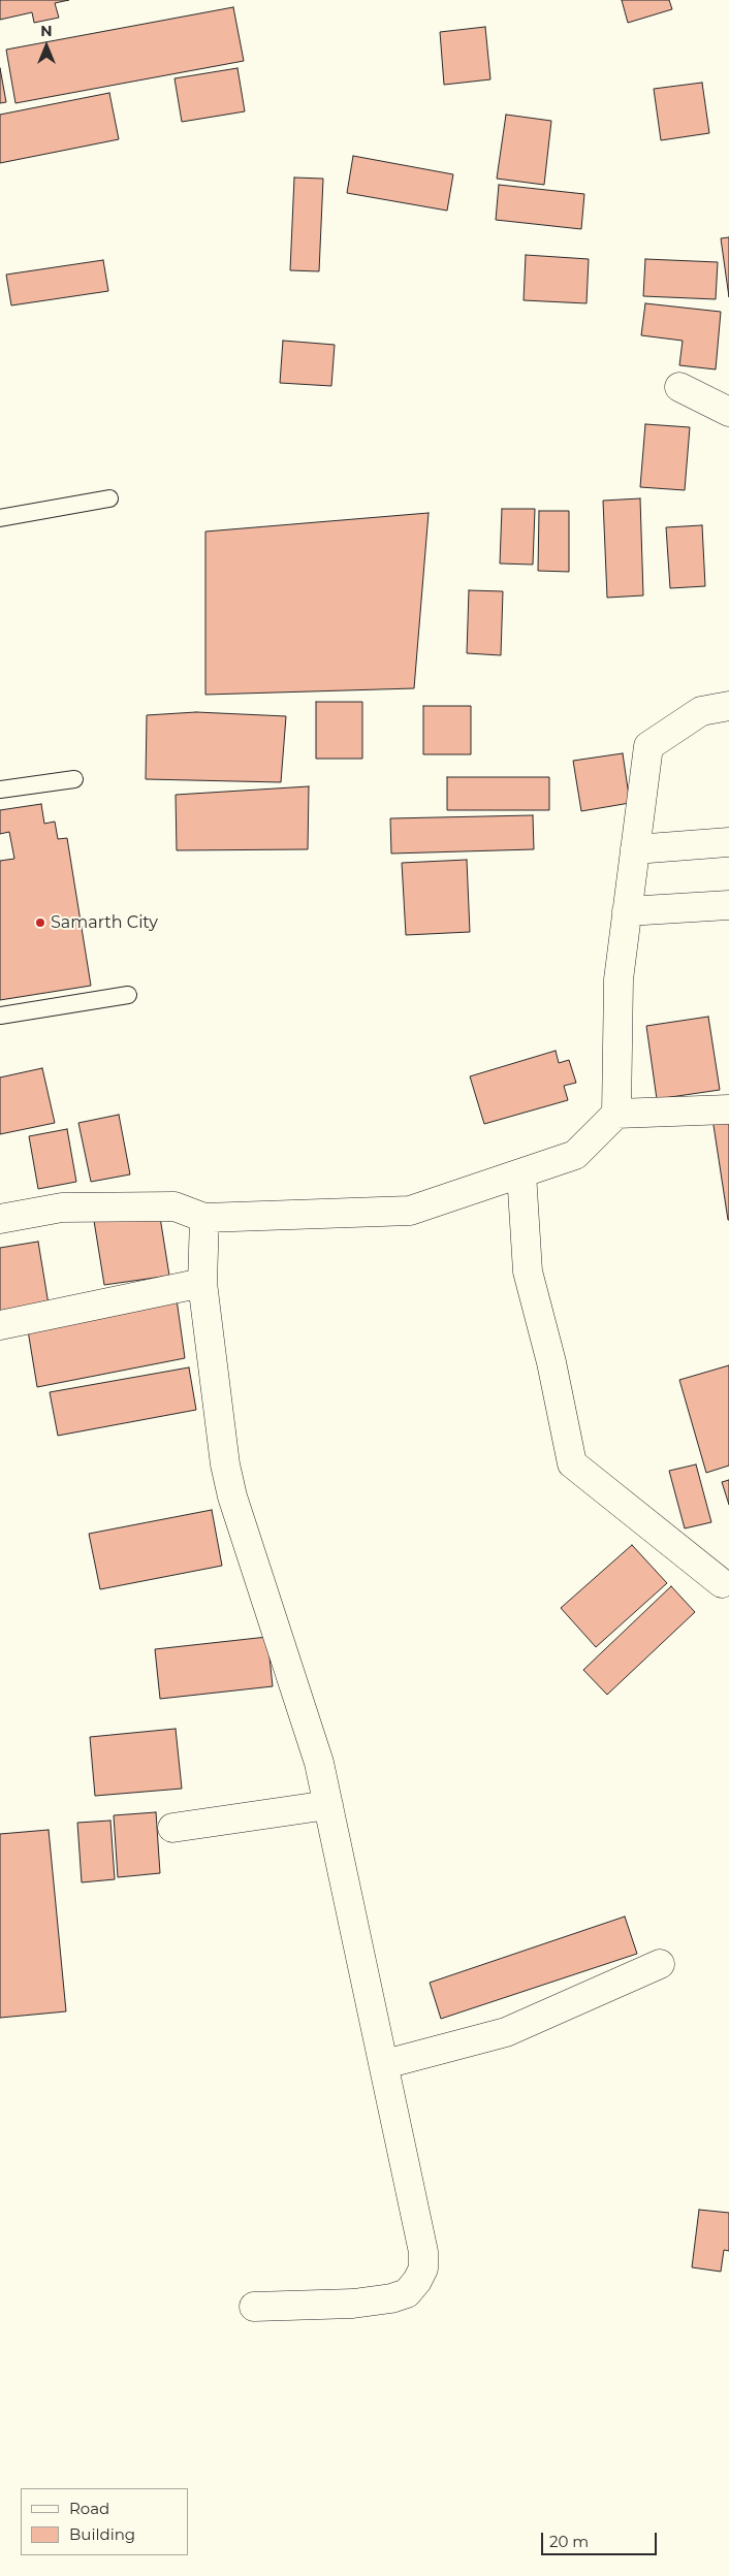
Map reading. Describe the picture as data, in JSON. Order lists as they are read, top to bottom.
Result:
{
  "places": ["Samarth City"],
  "legend": ["Road", "Building"],
  "scale_bar": "20 m",
  "north": "top"
}
